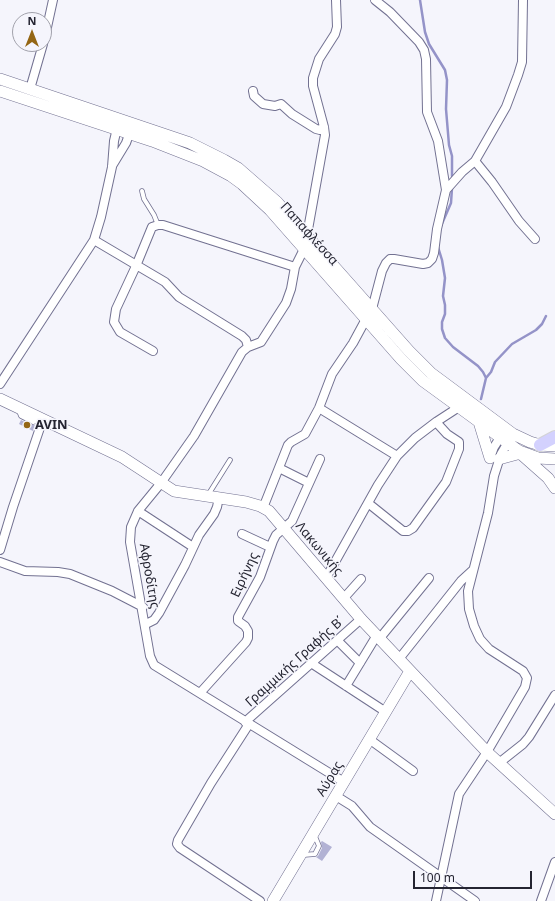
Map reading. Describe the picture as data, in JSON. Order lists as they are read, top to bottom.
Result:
{
  "streets": {
    "main road": ["Παπαφλέσσα", "Λακωνικής", "Αύρας"],
    "street": ["Ειρήνης", "Αφροδίτης", "Γραμμικής Γραφής Β΄"]
  },
  "crossings": [
    ["Παπαφλέσσα", "Αφροδίτης"],
    ["Λακωνικής", "Ειρήνης"],
    ["Λακωνικής", "Αφροδίτης"],
    ["Λακωνικής", "Γραμμικής Γραφής Β΄"],
    ["Λακωνικής", "Αύρας"],
    ["Ειρήνης", "Αφροδίτης"],
    ["Αφροδίτης", "Γραμμικής Γραφής Β΄"],
    ["Αφροδίτης", "Αύρας"]
  ],
  "places": ["AVIN"],
  "scale_bar": "100 m",
  "north": "top"
}
